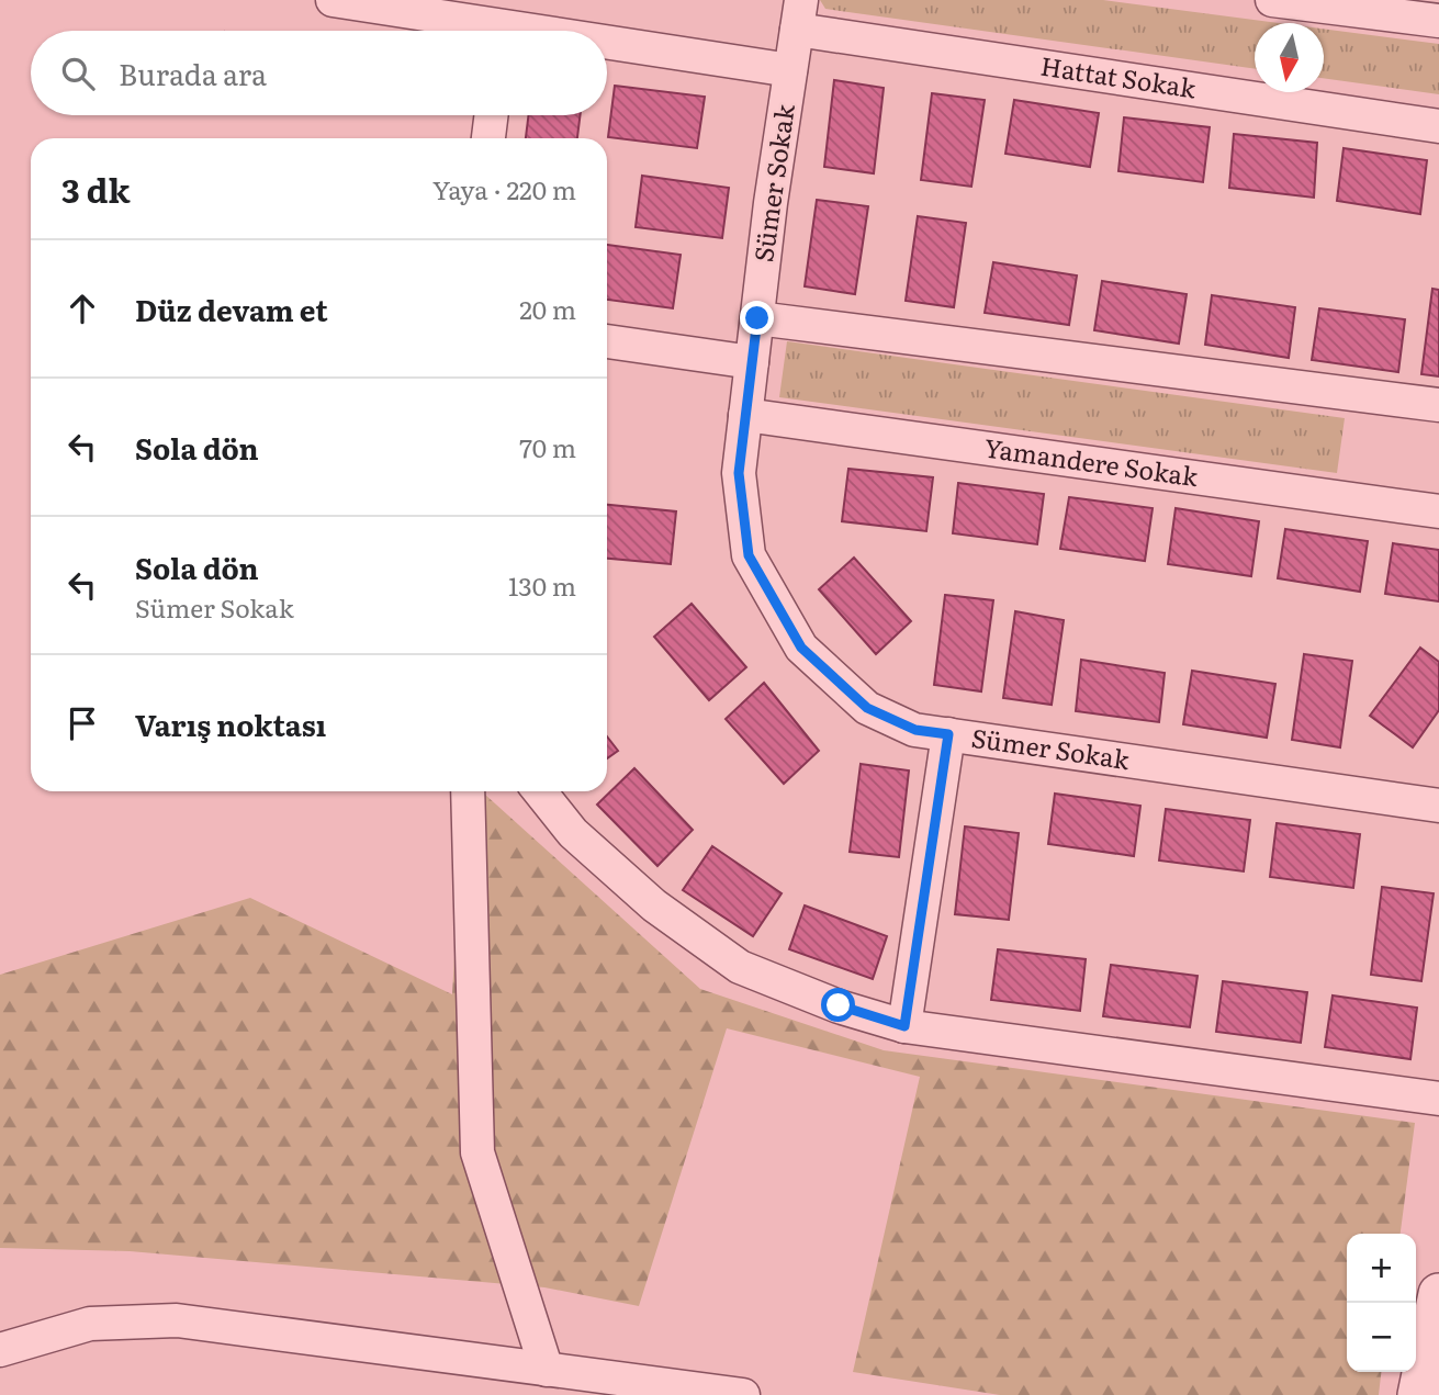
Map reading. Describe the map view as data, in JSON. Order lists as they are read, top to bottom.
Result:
{
  "streets": {
    "street": ["Hattat Sokak", "Sümer Sokak", "Yamandere Sokak"]
  },
  "crossings": [
    ["Hattat Sokak", "Sümer Sokak"],
    ["Sümer Sokak", "Yamandere Sokak"]
  ],
  "north": "bottom",
  "page": {
    "search": "Burada ara",
    "heading": ["3 dk", "Yaya · 220 m"],
    "list": [
      ["Düz devam et", "20 m"],
      ["Sola dön", "70 m"],
      ["Sola dön", "Sümer Sokak", "130 m"],
      "Varış noktası"
    ],
    "map_buttons": ["+", "−"]
  }
}
